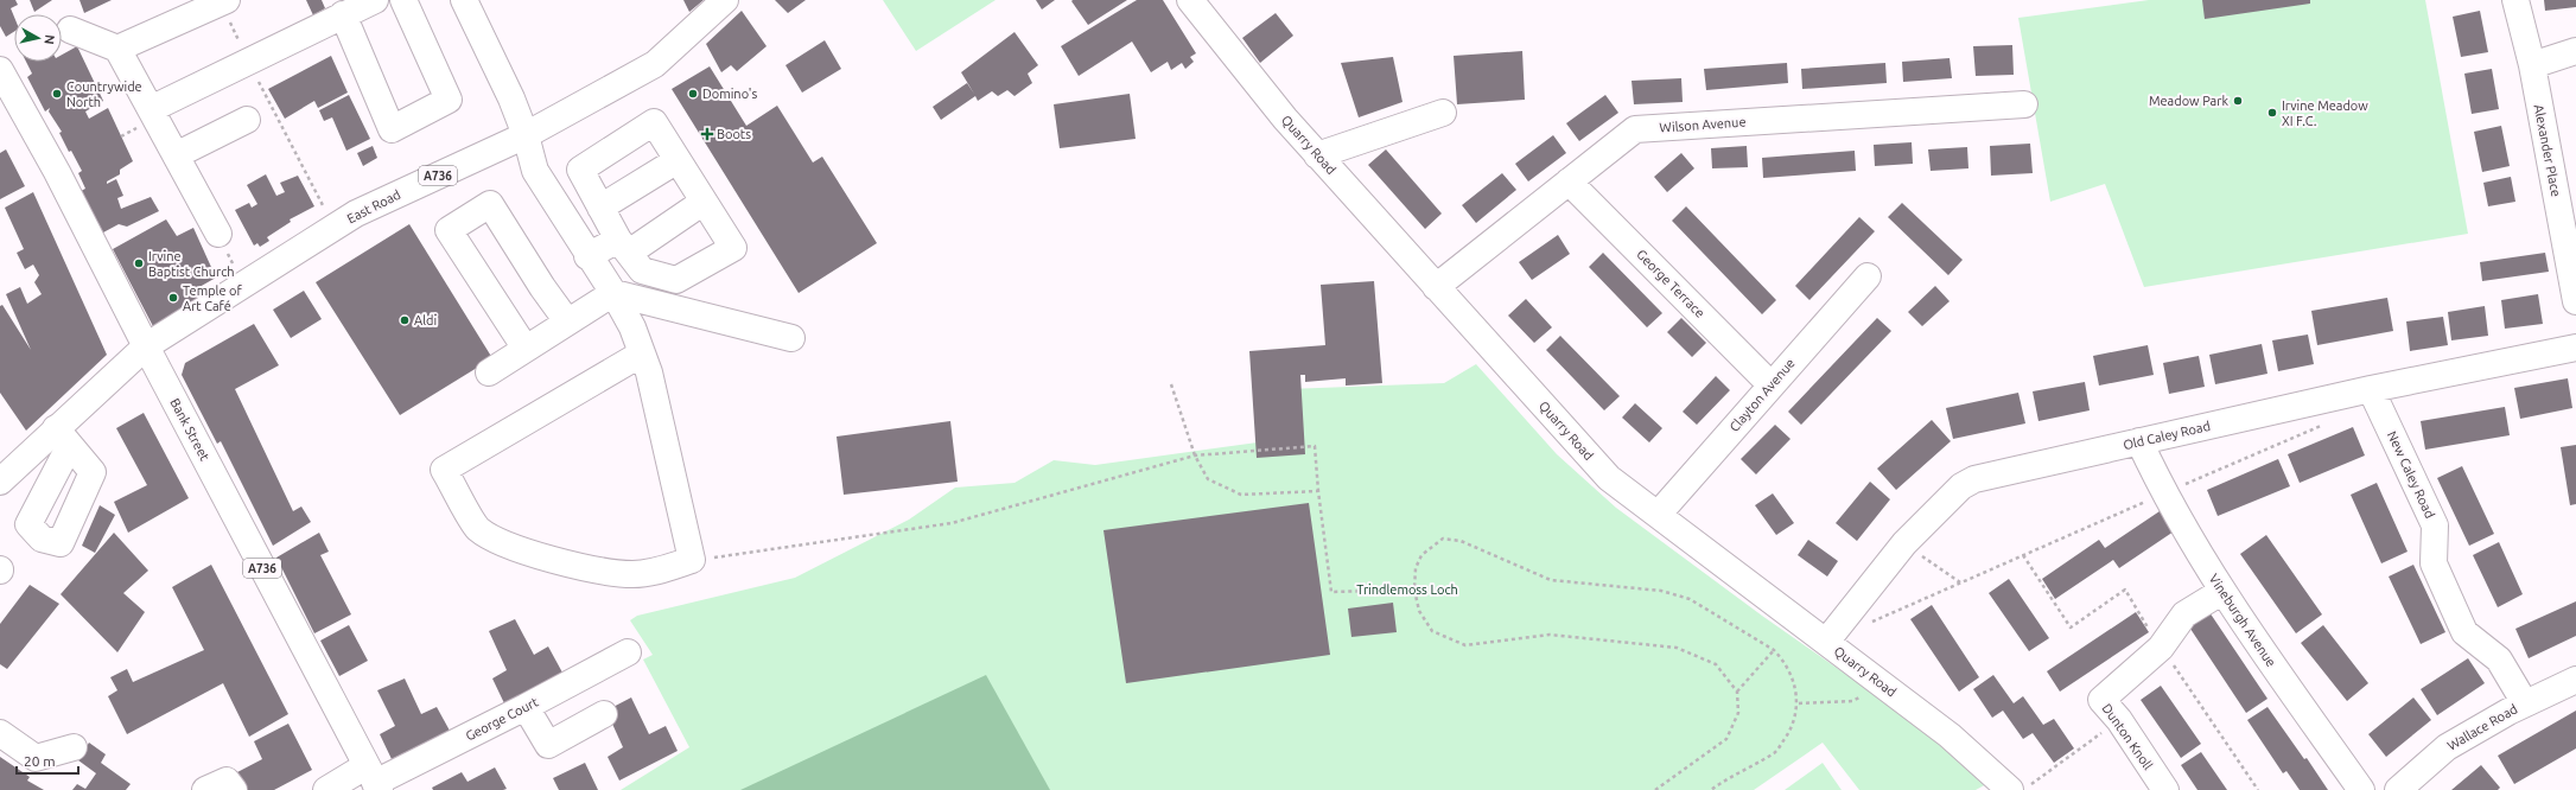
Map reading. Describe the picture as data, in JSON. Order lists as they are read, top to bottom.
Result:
{
  "streets": {
    "street": [
      "Wilson Avenue",
      "Quarry Road",
      "Alexander Place",
      "A736",
      "East Road",
      "George Terrace",
      "Clayton Avenue",
      "Bank Street",
      "Old Caley Road",
      "New Caley Road",
      "Vineburgh Avenue",
      "George Court",
      "Wallace Road",
      "Dunton Knoll"
    ]
  },
  "crossings": [
    ["Wilson Avenue", "Quarry Road"],
    ["Wilson Avenue", "George Terrace"],
    ["Quarry Road", "Clayton Avenue"],
    ["Quarry Road", "Old Caley Road"],
    ["East Road", "Bank Street"],
    ["George Terrace", "Clayton Avenue"],
    ["Bank Street", "George Court"],
    ["Old Caley Road", "New Caley Road"],
    ["Old Caley Road", "Vineburgh Avenue"],
    ["New Caley Road", "Wallace Road"],
    ["Vineburgh Avenue", "Dunton Knoll"]
  ],
  "parks": ["Trindlemoss Loch"],
  "places": {
    "other": [
      "Countrywide North",
      "Domino's",
      "Meadow Park",
      "Irvine Meadow XI F.C.",
      "Irvine Baptist Church",
      "Temple of Art Café",
      "Aldi"
    ],
    "health": ["Boots"]
  },
  "scale_bar": "20 m",
  "north": "right"
}
